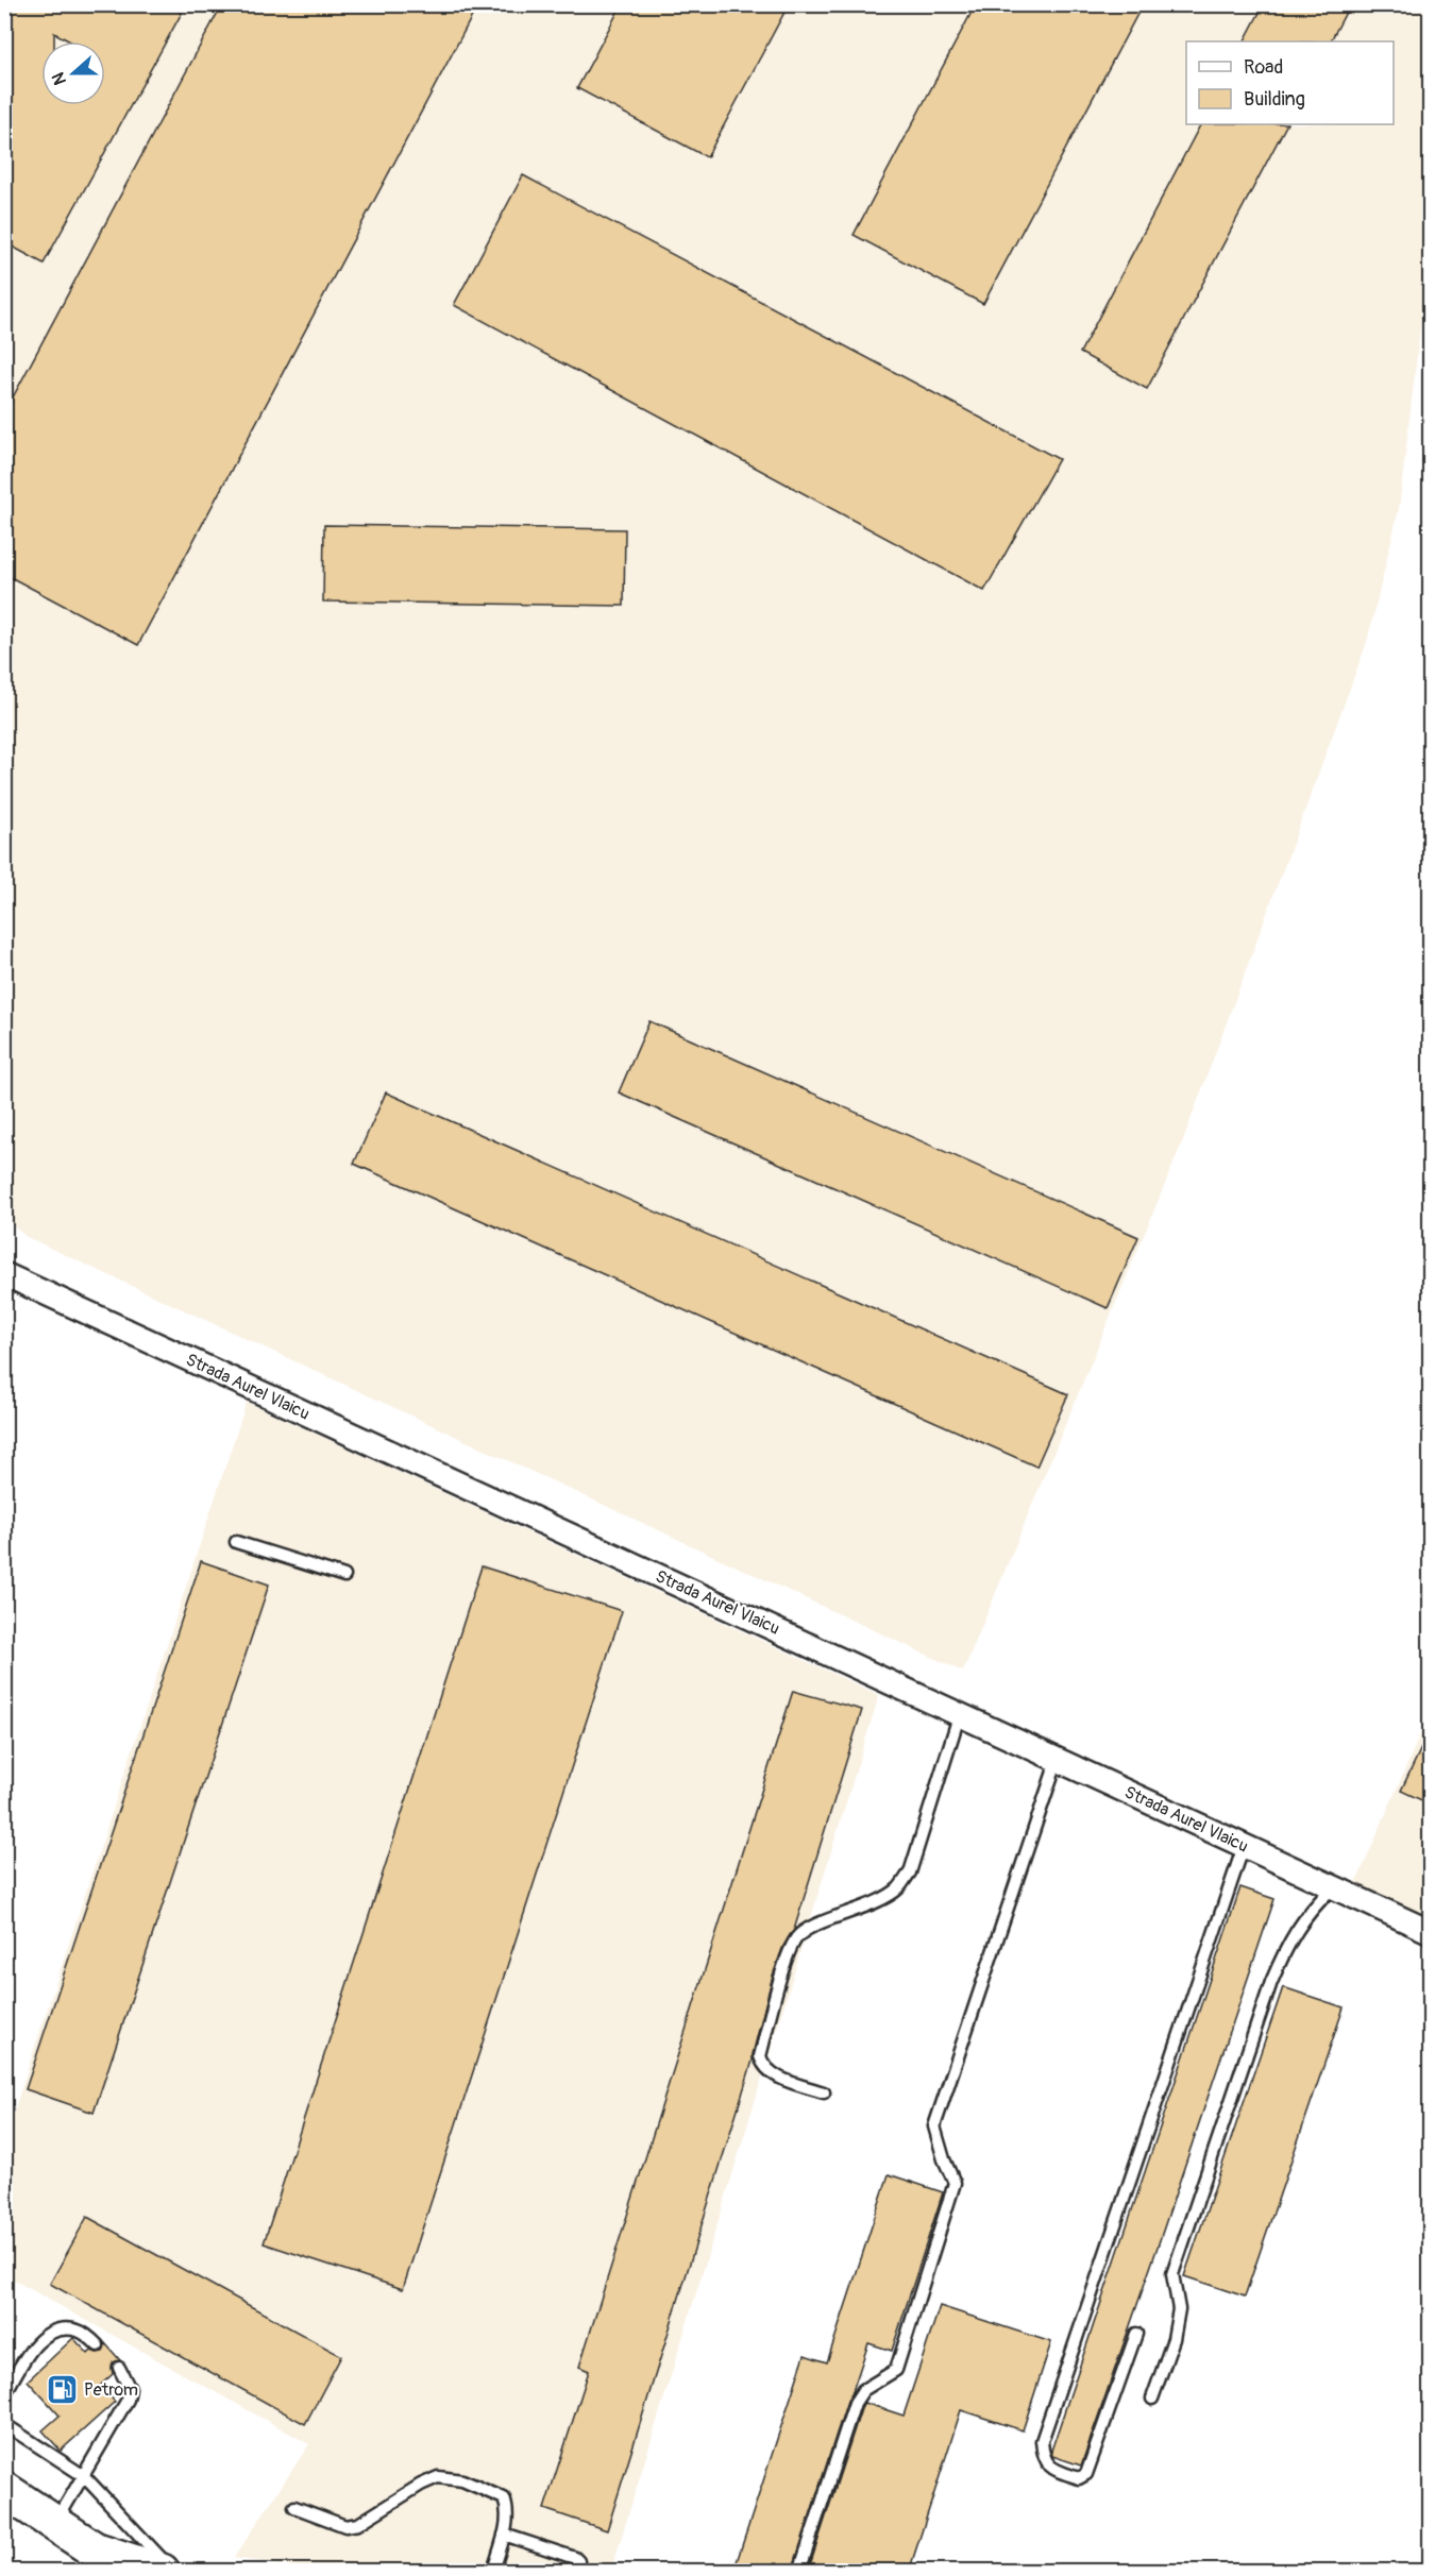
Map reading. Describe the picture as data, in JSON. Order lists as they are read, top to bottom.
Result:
{
  "streets": {
    "street": ["Strada Aurel Vlaicu"]
  },
  "places": {
    "fuel station": ["Petrom"]
  },
  "legend": ["Road", "Building"],
  "north": "left"
}
